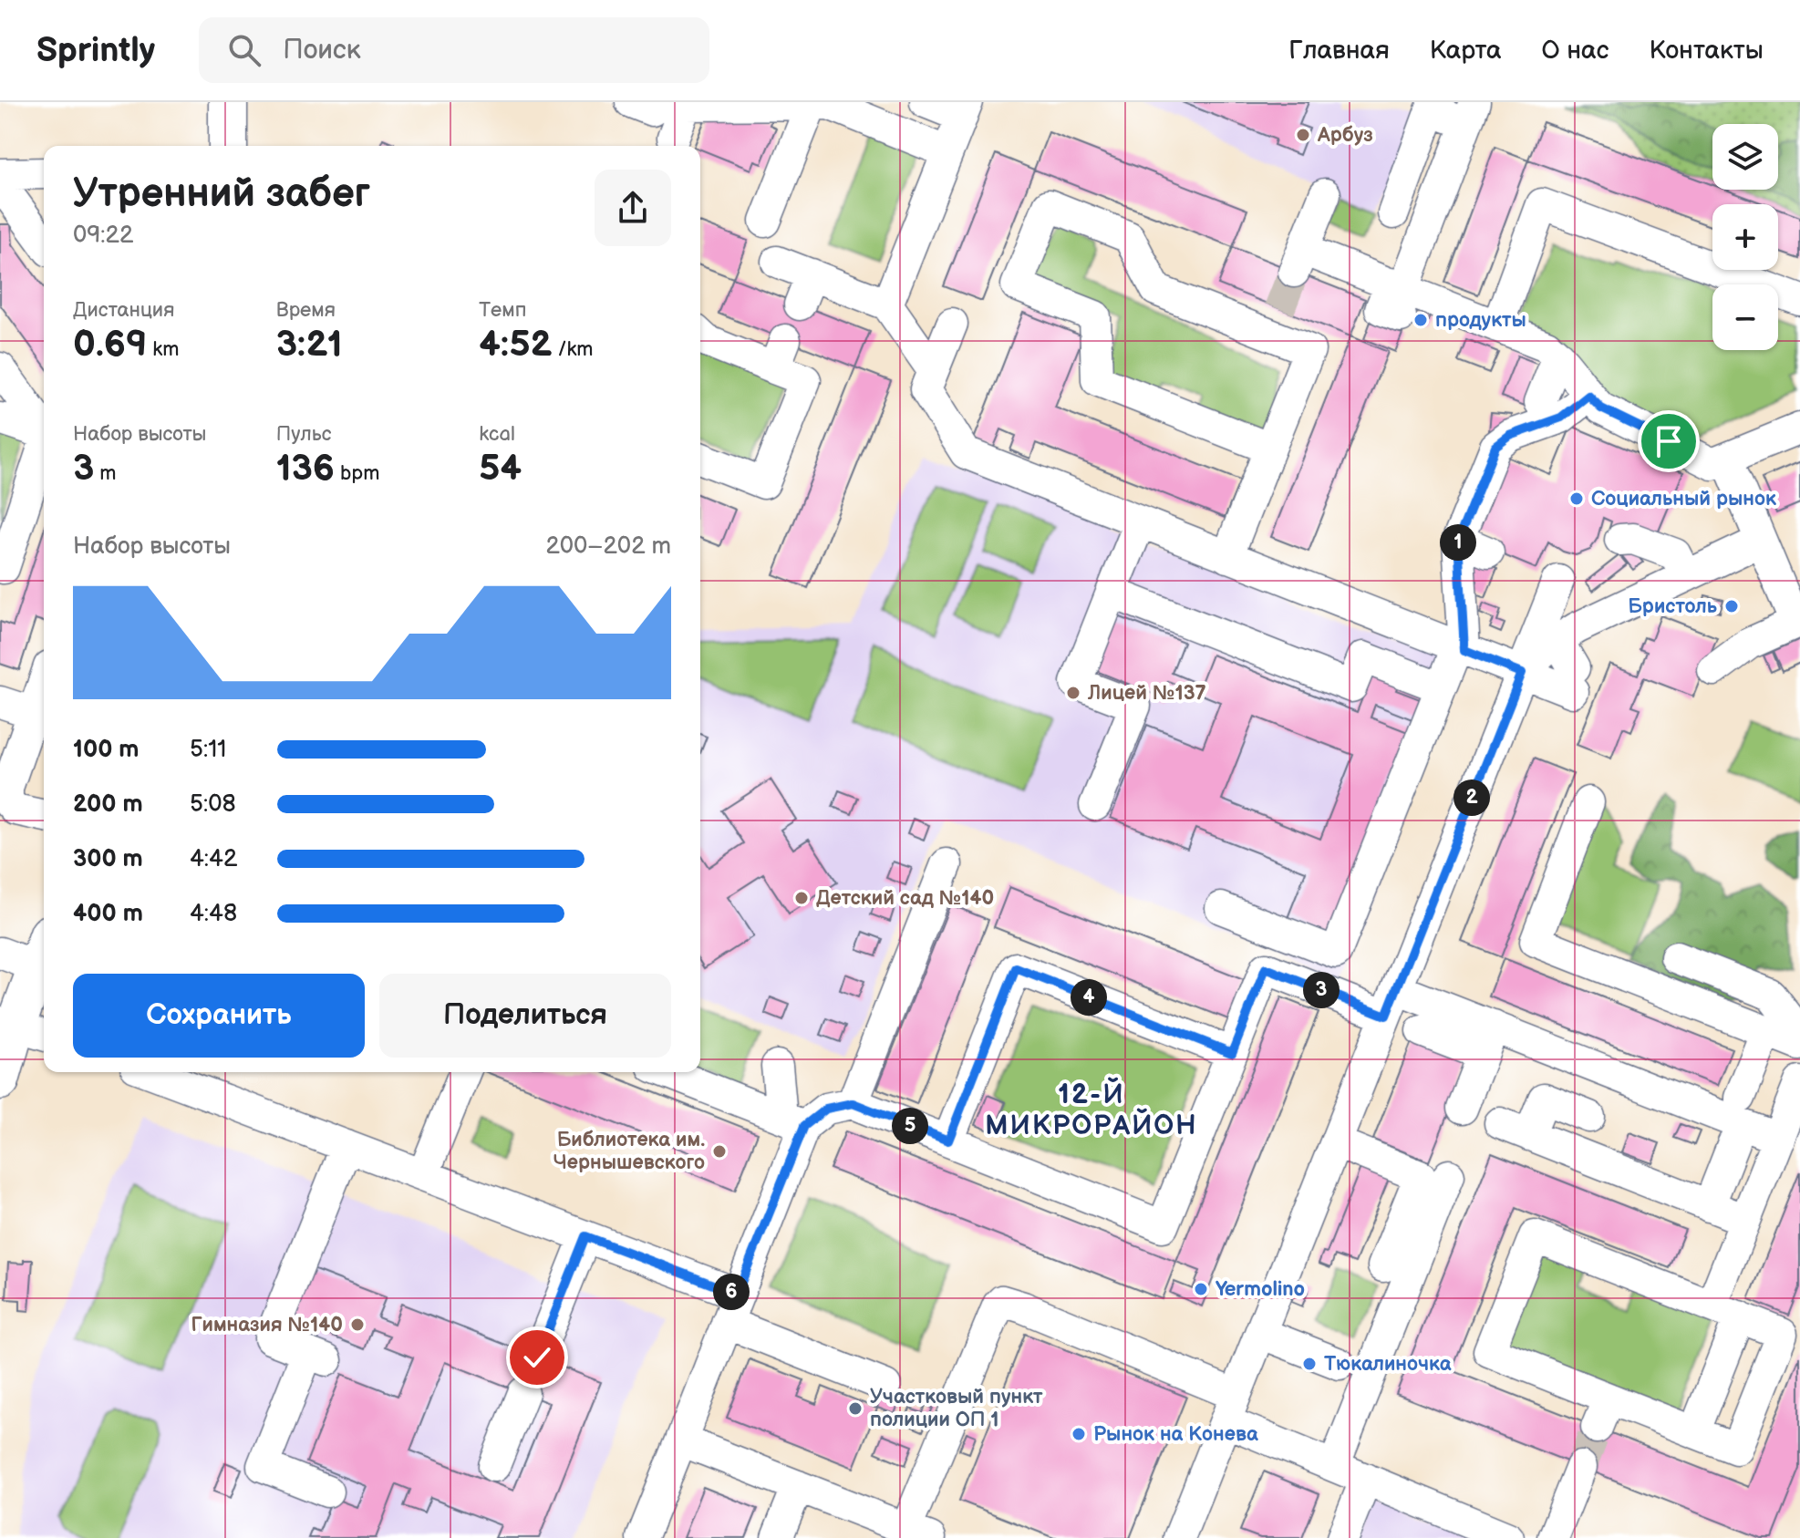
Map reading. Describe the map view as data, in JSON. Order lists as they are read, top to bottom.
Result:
{
  "districts": ["12-Й МИКРОРАЙОН"],
  "places": [
    "Арбуз",
    "продукты",
    "Социальный рынок",
    "Бристоль",
    "Лицей №137",
    "Детский сад №140",
    "Библиотека им. Чернышевского",
    "Yermolino",
    "Гимназия №140",
    "Тюкалиночка",
    "Участковый пункт полиции ОП 1",
    "Рынок на Конева"
  ],
  "page": {
    "header": "Sprintly",
    "search": "Поиск",
    "nav": [
      "Главная",
      "Карта",
      "О нас",
      "Контакты"
    ],
    "map_buttons": ["+", "−"],
    "heading": ["Утренний забег", "09:22"],
    "stats": [
      ["Дистанция", "0.69 km"],
      ["Время", "3:21"],
      ["Темп", "4:52 /km"],
      ["Набор высоты", "3 m"],
      ["Пульс", "136 bpm"],
      ["kcal", "54"]
    ],
    "chart": ["Набор высоты", "200–202 m"],
    "pins": [
      "1",
      "2",
      "3",
      "4",
      "5",
      "6"
    ],
    "list": [
      {
        "name": "100 m",
        "note": "5:11"
      },
      {
        "name": "200 m",
        "note": "5:08"
      },
      {
        "name": "300 m",
        "note": "4:42"
      },
      {
        "name": "400 m",
        "note": "4:48"
      }
    ],
    "buttons": ["Сохранить", "Поделиться"]
  }
}
